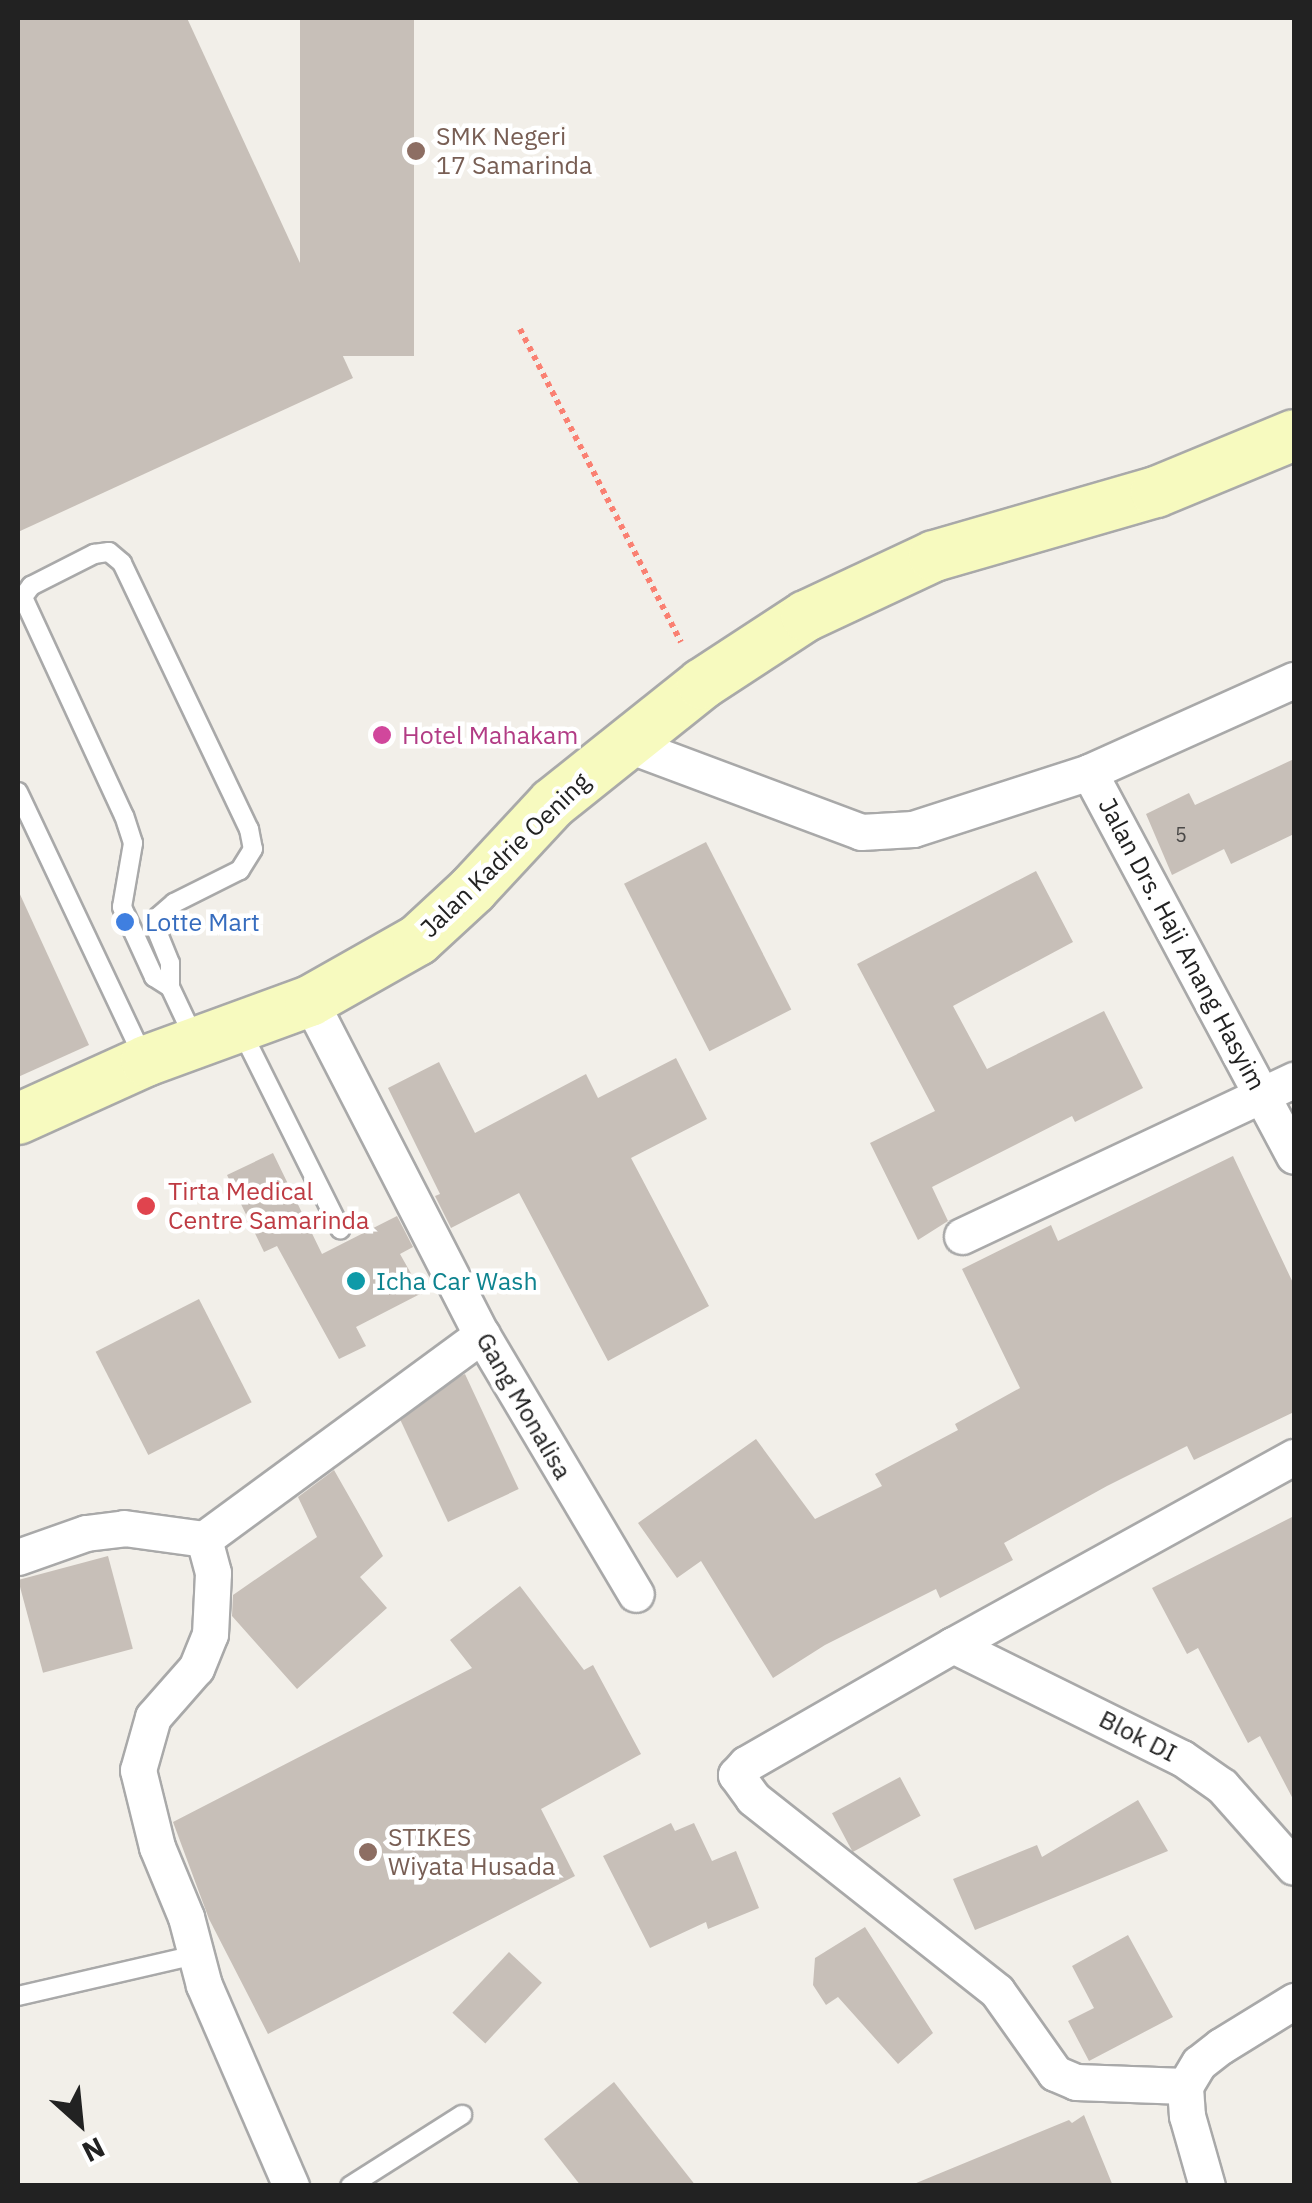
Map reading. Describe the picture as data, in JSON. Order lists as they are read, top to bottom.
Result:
{
  "streets": {
    "main road": ["Jalan Kadrie Oening"],
    "street": ["Jalan Drs. Haji Anang Hasyim", "Gang Monalisa", "Blok DI"]
  },
  "crossings": [
    ["Jalan Kadrie Oening", "Jalan Drs. Haji Anang Hasyim"],
    ["Jalan Kadrie Oening", "Gang Monalisa"]
  ],
  "places": [
    "SMK Negeri 17 Samarinda",
    "Hotel Mahakam",
    "Lotte Mart",
    "Tirta Medical Centre Samarinda",
    "Icha Car Wash",
    "STIKES Wiyata Husada"
  ],
  "house_numbers": ["5"],
  "north": "bottom right"
}
